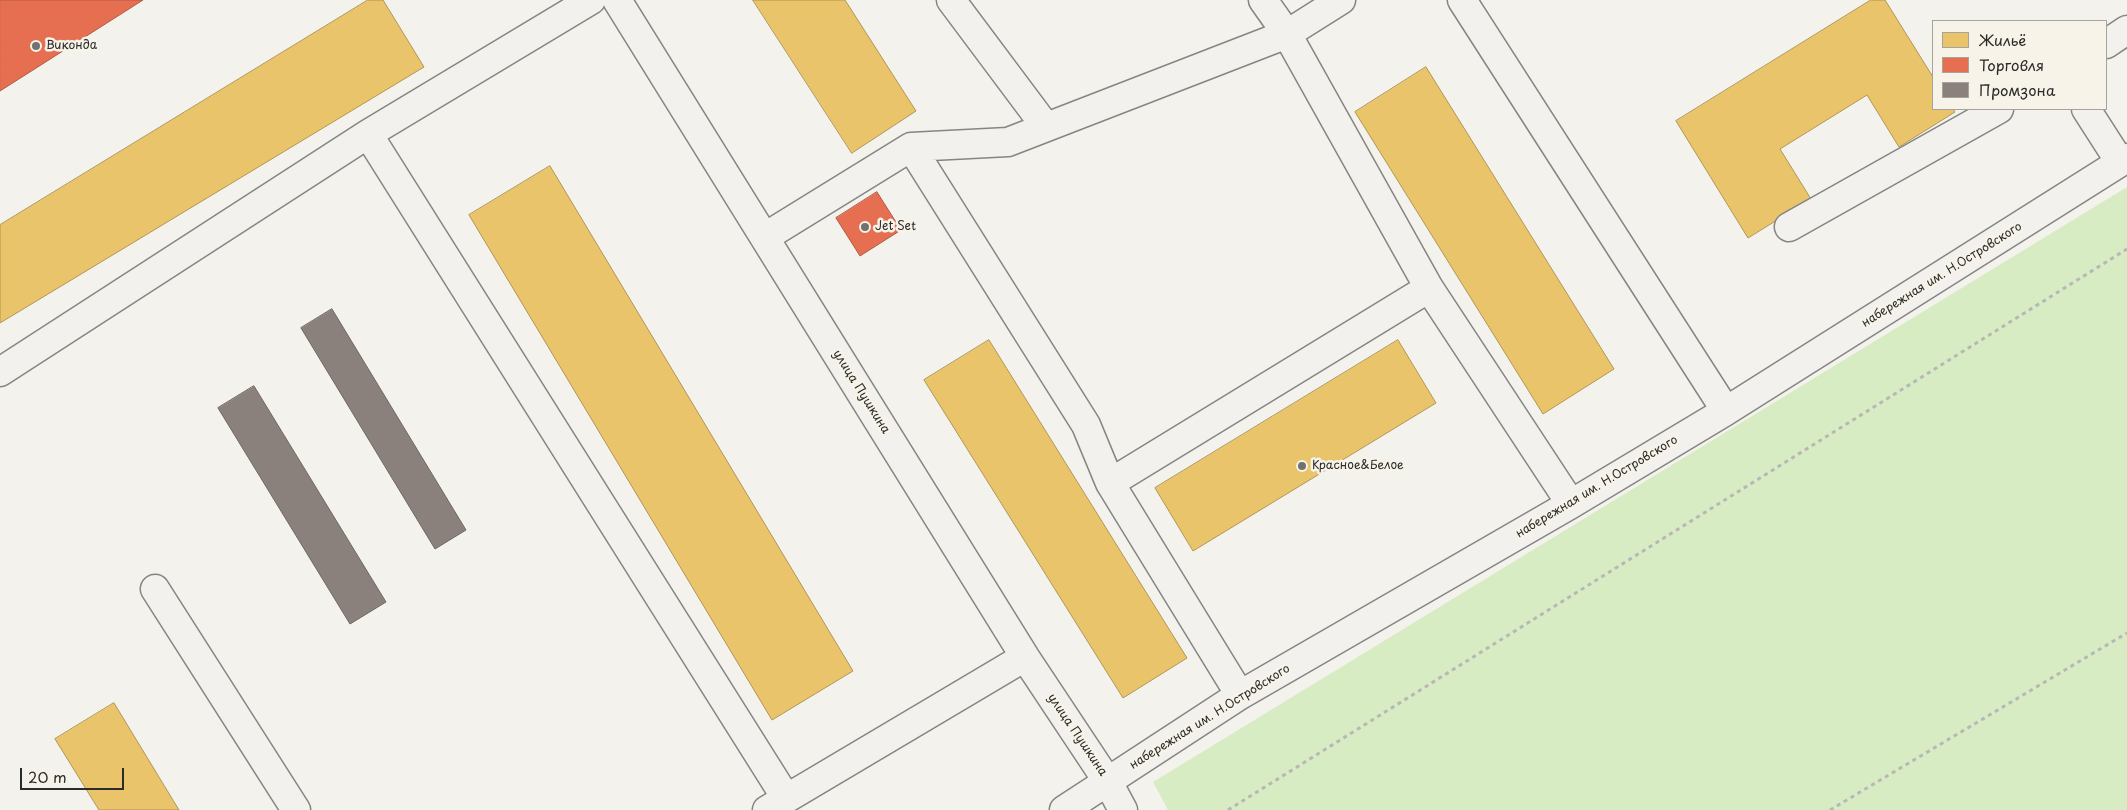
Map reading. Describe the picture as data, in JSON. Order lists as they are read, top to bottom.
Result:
{
  "streets": {
    "street": ["набережная им. Н.Островского", "улица Пушкина"]
  },
  "crossings": [
    ["набережная им. Н.Островского", "улица Пушкина"]
  ],
  "places": ["Виконда", "Jet Set", "Красное&Белое"],
  "legend": ["Жильё", "Торговля", "Промзона"],
  "scale_bar": "20 m"
}
